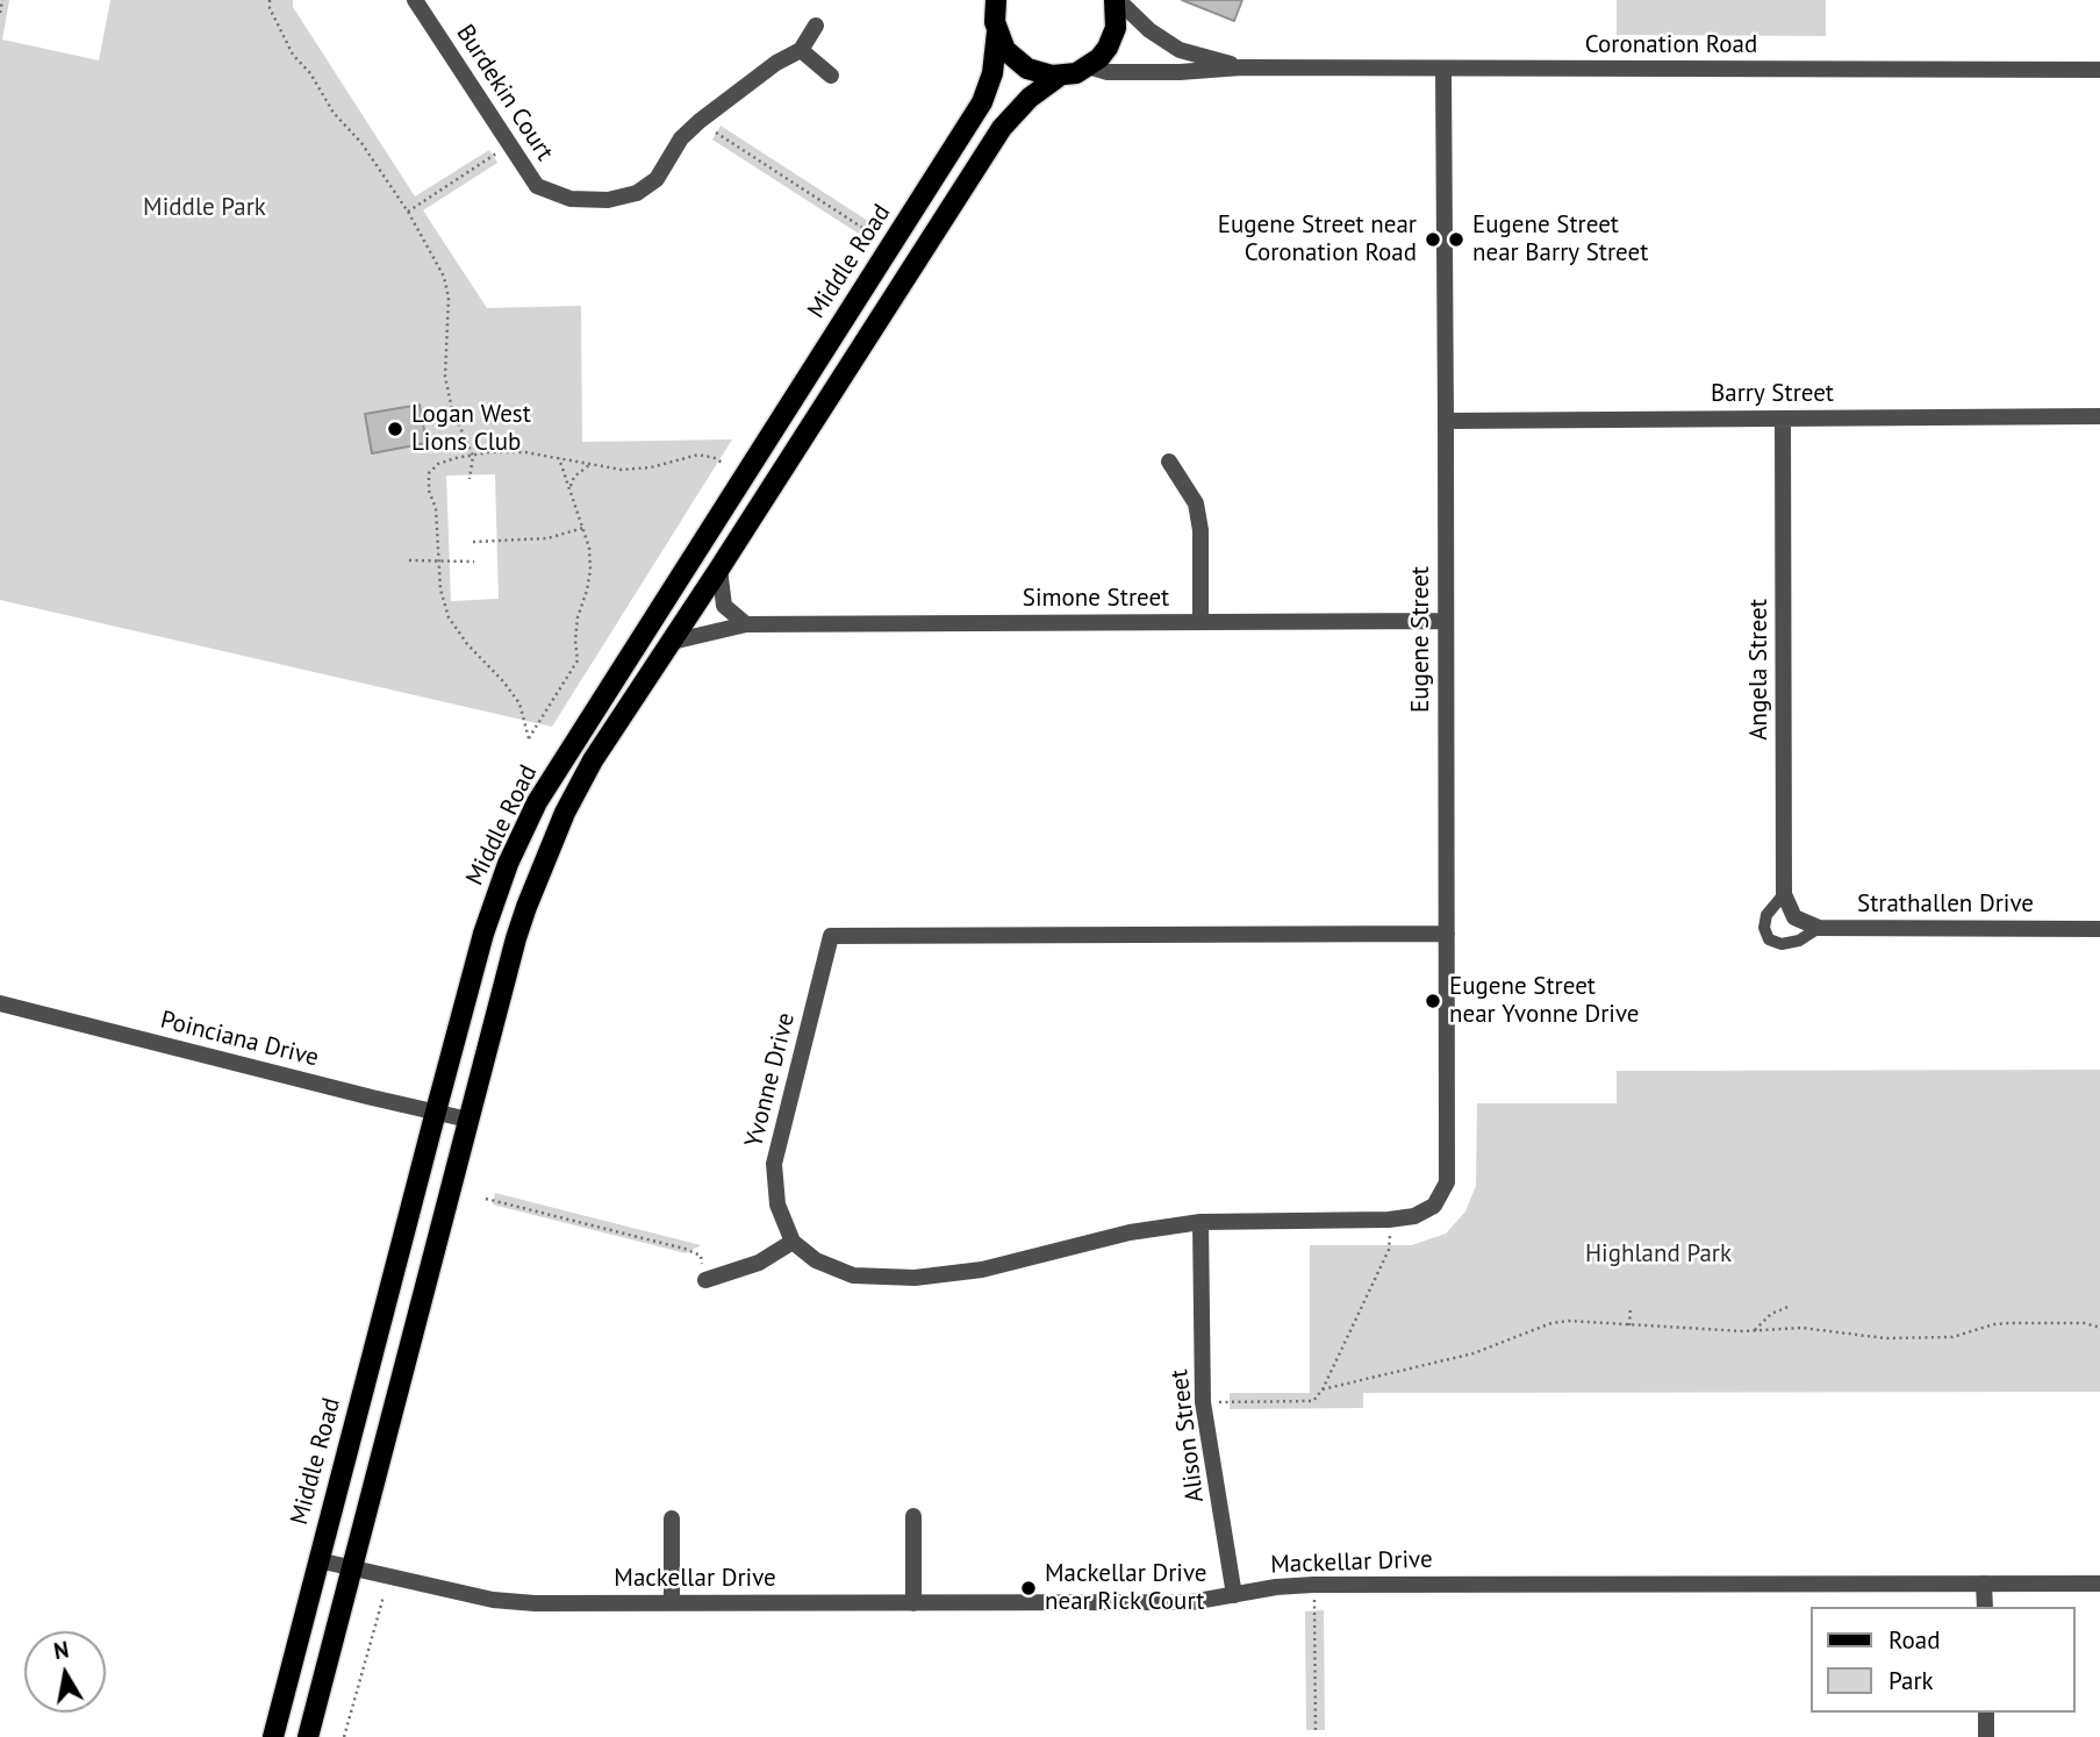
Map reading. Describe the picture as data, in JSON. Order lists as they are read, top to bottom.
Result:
{
  "streets": {
    "main road": ["Middle Road"],
    "street": [
      "Coronation Road",
      "Burdekin Court",
      "Barry Street",
      "Simone Street",
      "Eugene Street",
      "Angela Street",
      "Strathallen Drive",
      "Poinciana Drive",
      "Yvonne Drive",
      "Alison Street",
      "Mackellar Drive"
    ]
  },
  "crossings": [
    ["Coronation Road", "Middle Road"],
    ["Coronation Road", "Eugene Street"],
    ["Middle Road", "Simone Street"],
    ["Middle Road", "Poinciana Drive"],
    ["Middle Road", "Mackellar Drive"],
    ["Barry Street", "Eugene Street"],
    ["Barry Street", "Angela Street"],
    ["Simone Street", "Eugene Street"],
    ["Eugene Street", "Yvonne Drive"],
    ["Angela Street", "Strathallen Drive"],
    ["Alison Street", "Mackellar Drive"]
  ],
  "parks": ["Middle Park", "Highland Park"],
  "places": [
    "Eugene Street near Coronation Road",
    "Eugene Street near Barry Street",
    "Logan West Lions Club",
    "Eugene Street near Yvonne Drive",
    "Mackellar Drive near Rick Court"
  ],
  "legend": ["Road", "Park"],
  "north": "top"
}
